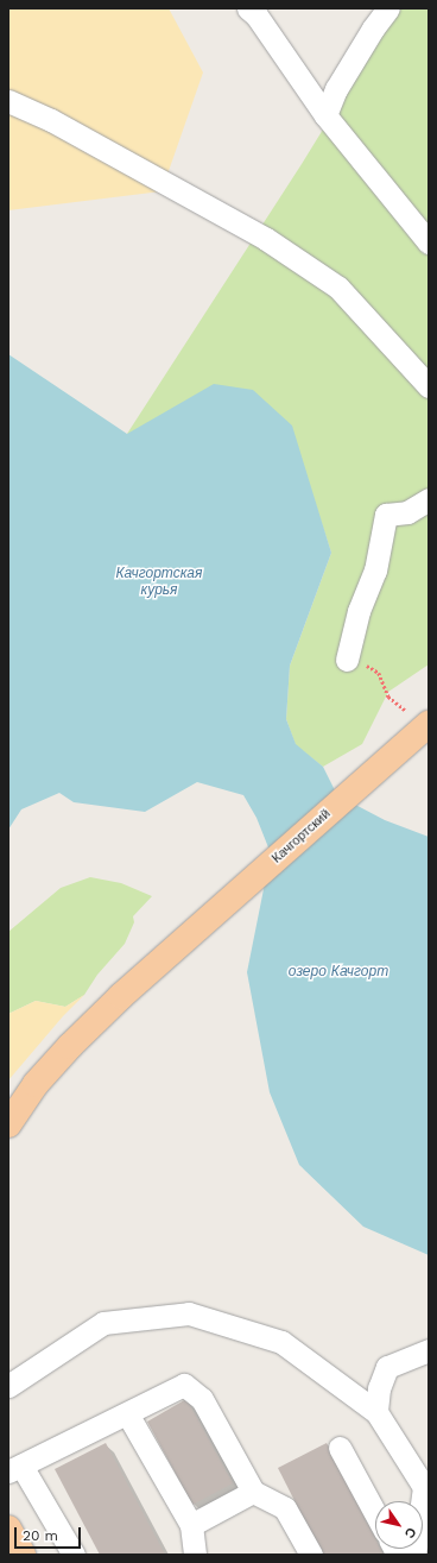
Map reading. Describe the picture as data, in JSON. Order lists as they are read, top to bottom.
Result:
{
  "streets": {
    "main road": ["Качгортский"]
  },
  "water": ["Качгортская курья", "озеро Качгорт"],
  "scale_bar": "20 m",
  "north": "bottom right"
}
